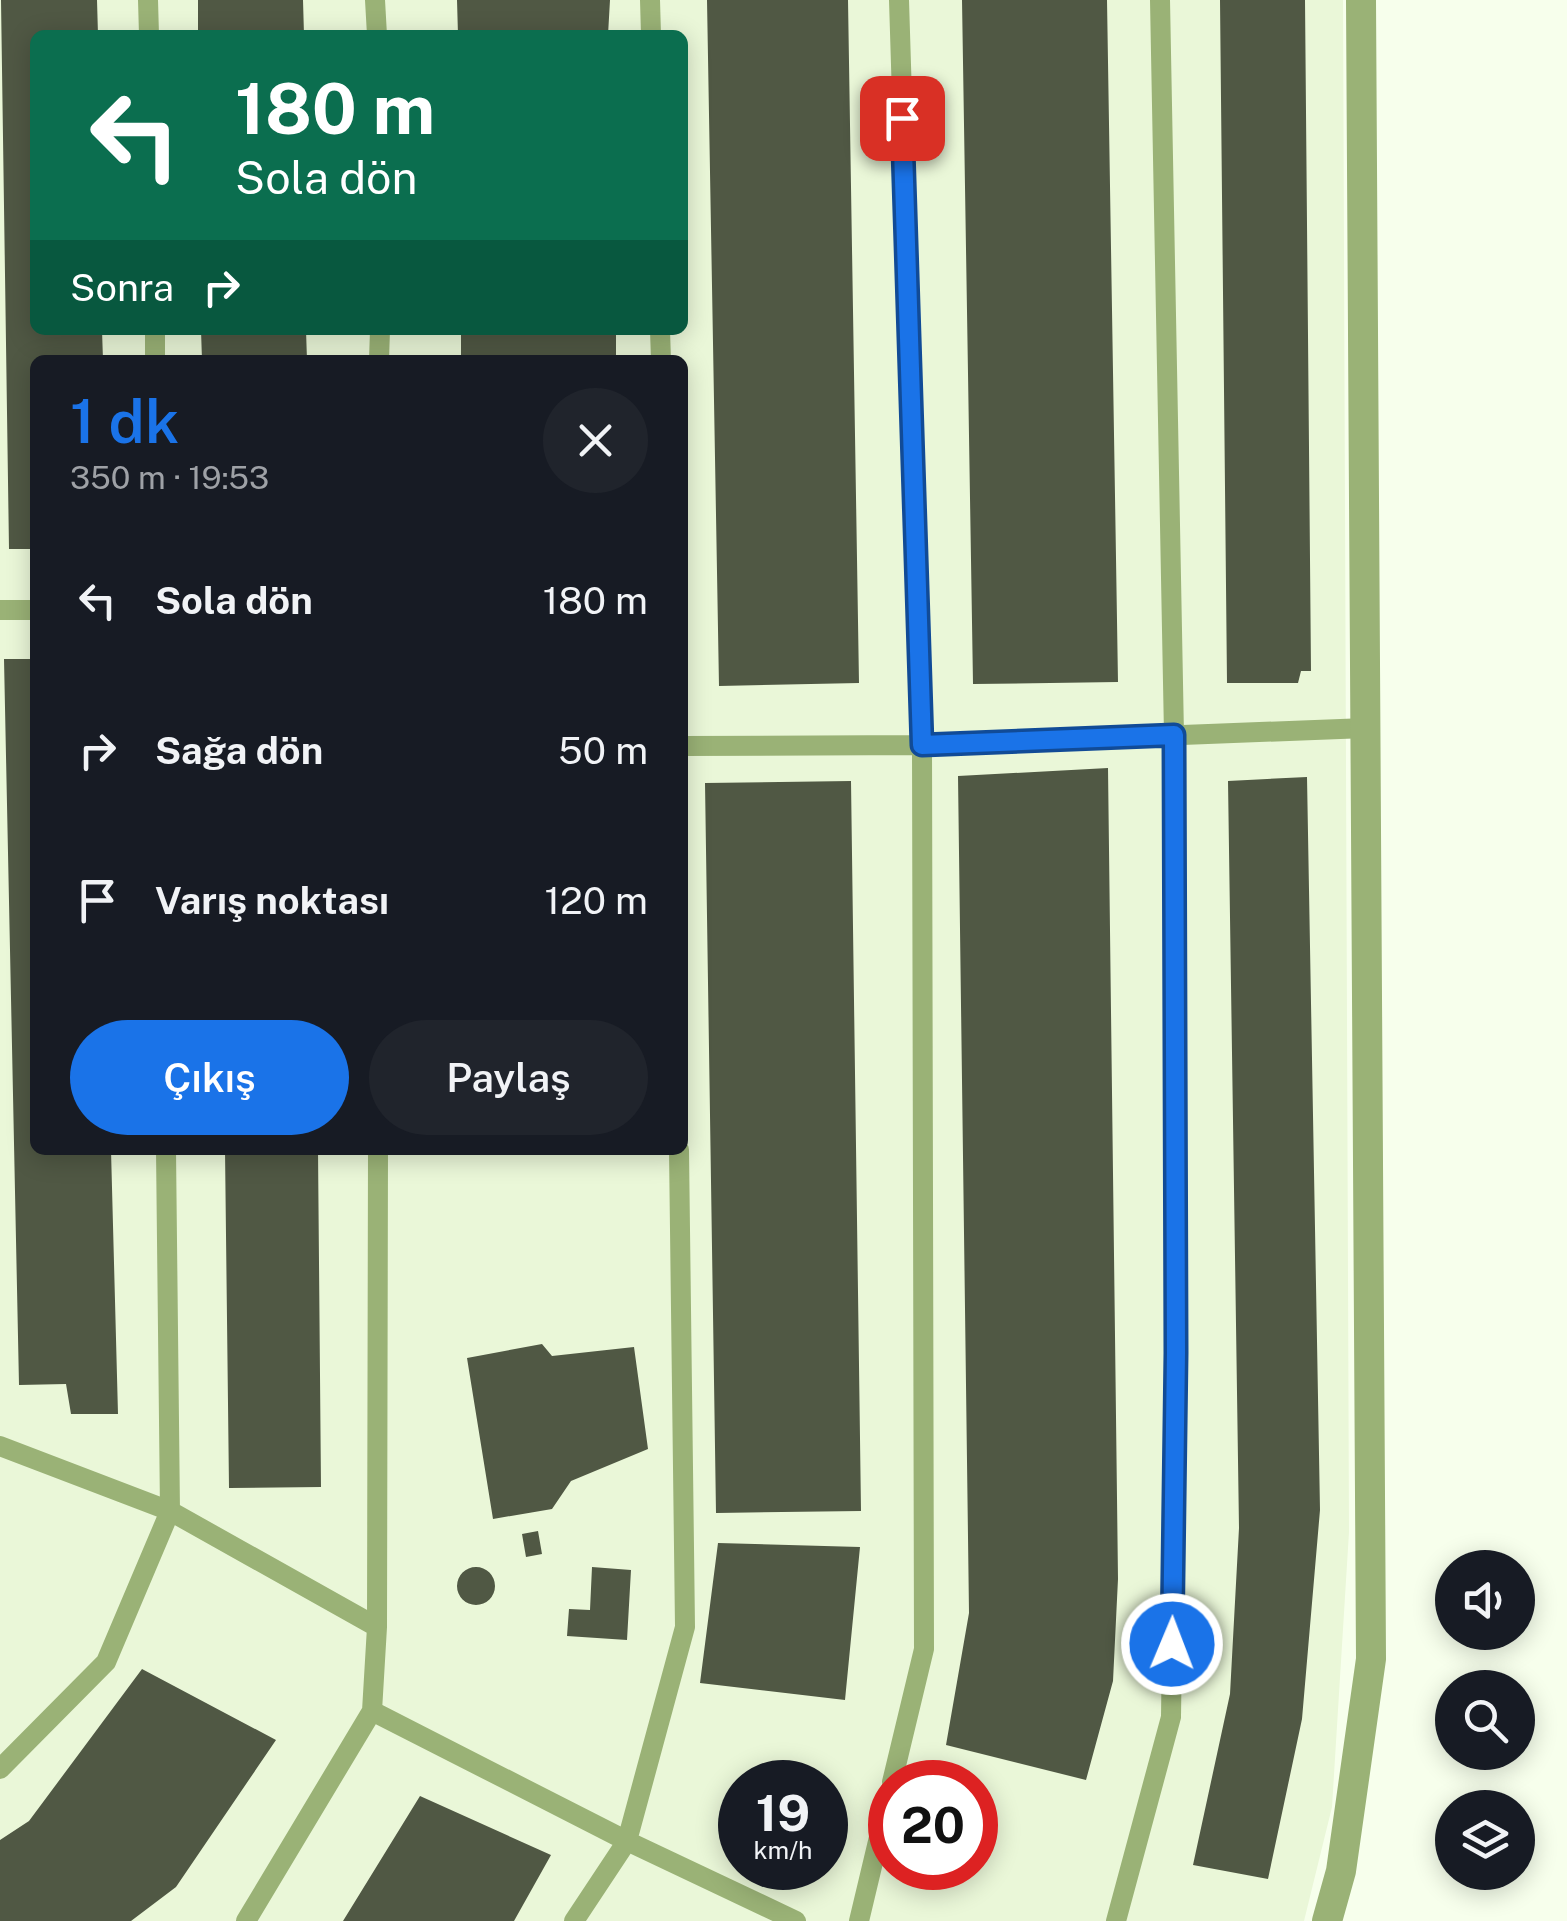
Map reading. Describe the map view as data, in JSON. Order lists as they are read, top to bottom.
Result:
{
  "page": {
    "turn": ["180 m", "Sola dön"],
    "then": "Sonra",
    "heading": ["1 dk", "350 m · 19:53"],
    "list": [
      {
        "name": "Sola dön",
        "value": "180 m"
      },
      {
        "name": "Sağa dön",
        "value": "50 m"
      },
      {
        "name": "Varış noktası",
        "value": "120 m"
      }
    ],
    "buttons": ["Çıkış", "Paylaş"],
    "speed": "19 km/h",
    "limit": "20"
  }
}
